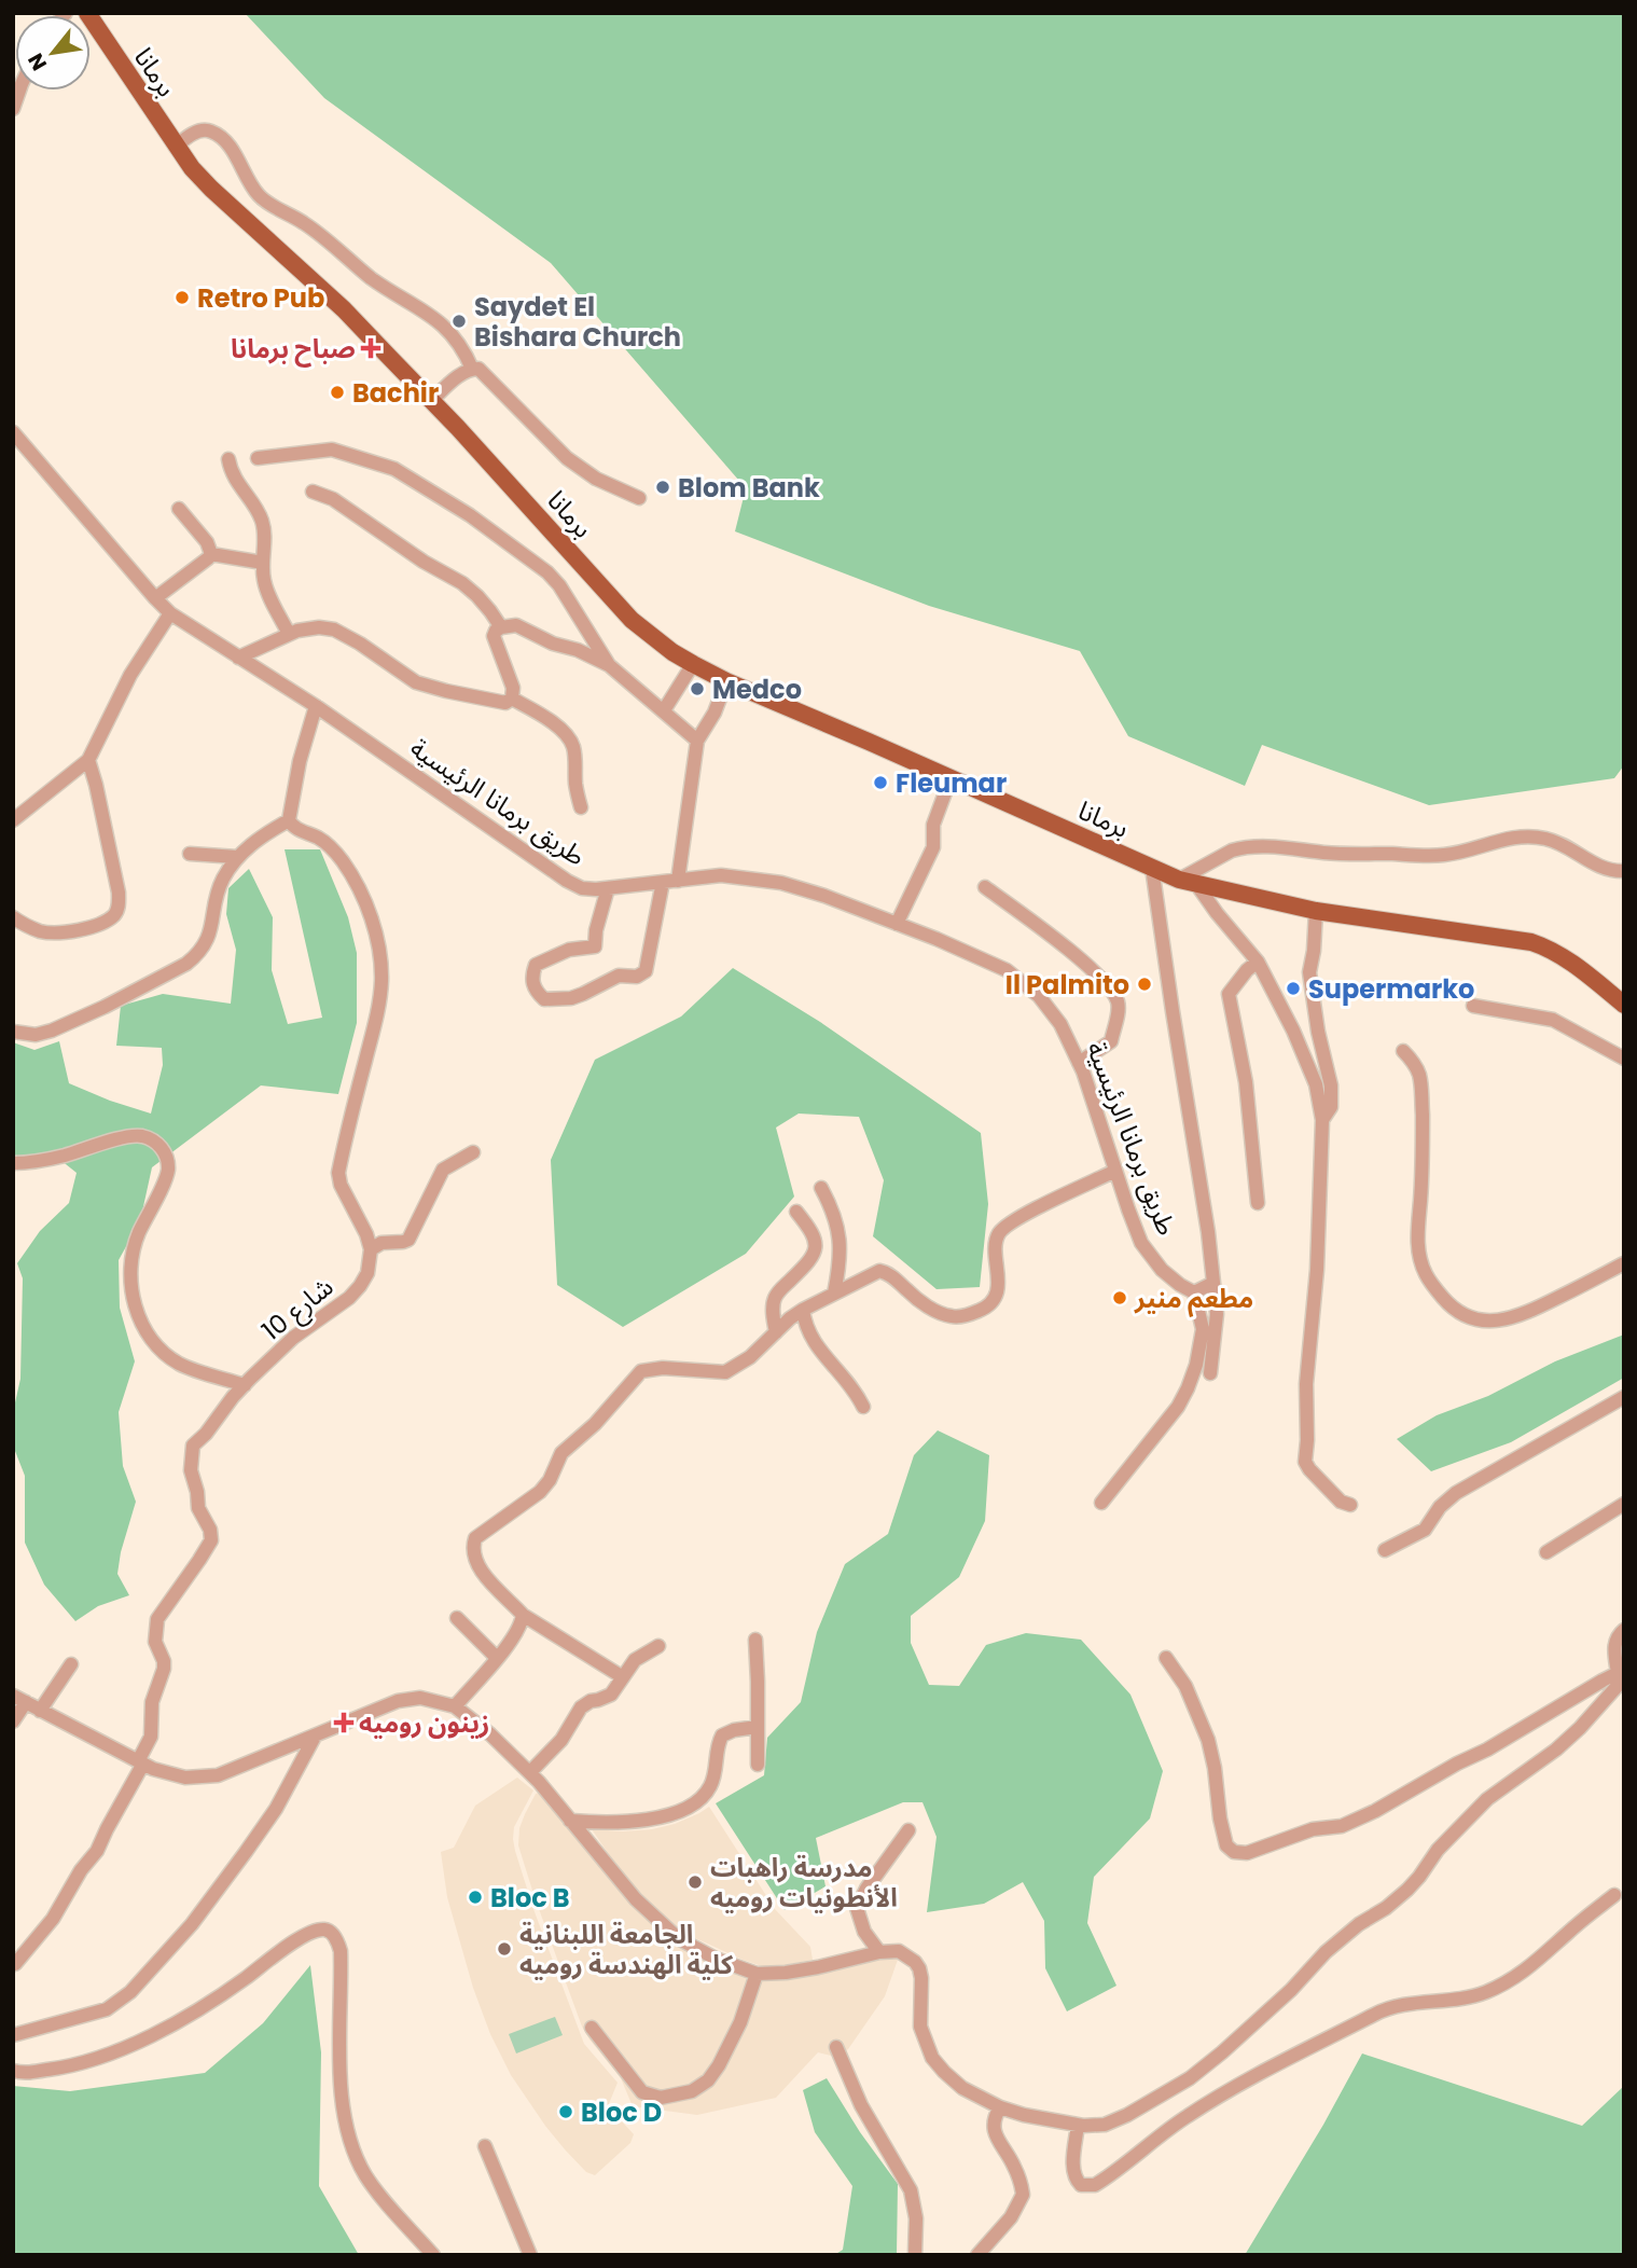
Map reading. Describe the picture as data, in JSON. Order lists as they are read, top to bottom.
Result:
{
  "streets": {
    "main road": ["برمانا"],
    "street": ["طريق برمانا الرئيسية", "شارع 10"]
  },
  "crossings": [
    ["برمانا", "طريق برمانا الرئيسية"]
  ],
  "places": {
    "other": [
      "Retro Pub",
      "Saydet El Bishara Church",
      "Bachir",
      "Blom Bank",
      "Medco",
      "Fleumar",
      "Il Palmito",
      "Supermarko",
      "مطعم منير",
      "مدرسة راهبات الأنطونيات روميه",
      "Bloc B",
      "الجامعة اللبنانية كلية الهندسة روميه",
      "Bloc D"
    ],
    "health": ["صباح برمانا", "زينون روميه"]
  },
  "north": "bottom left"
}
